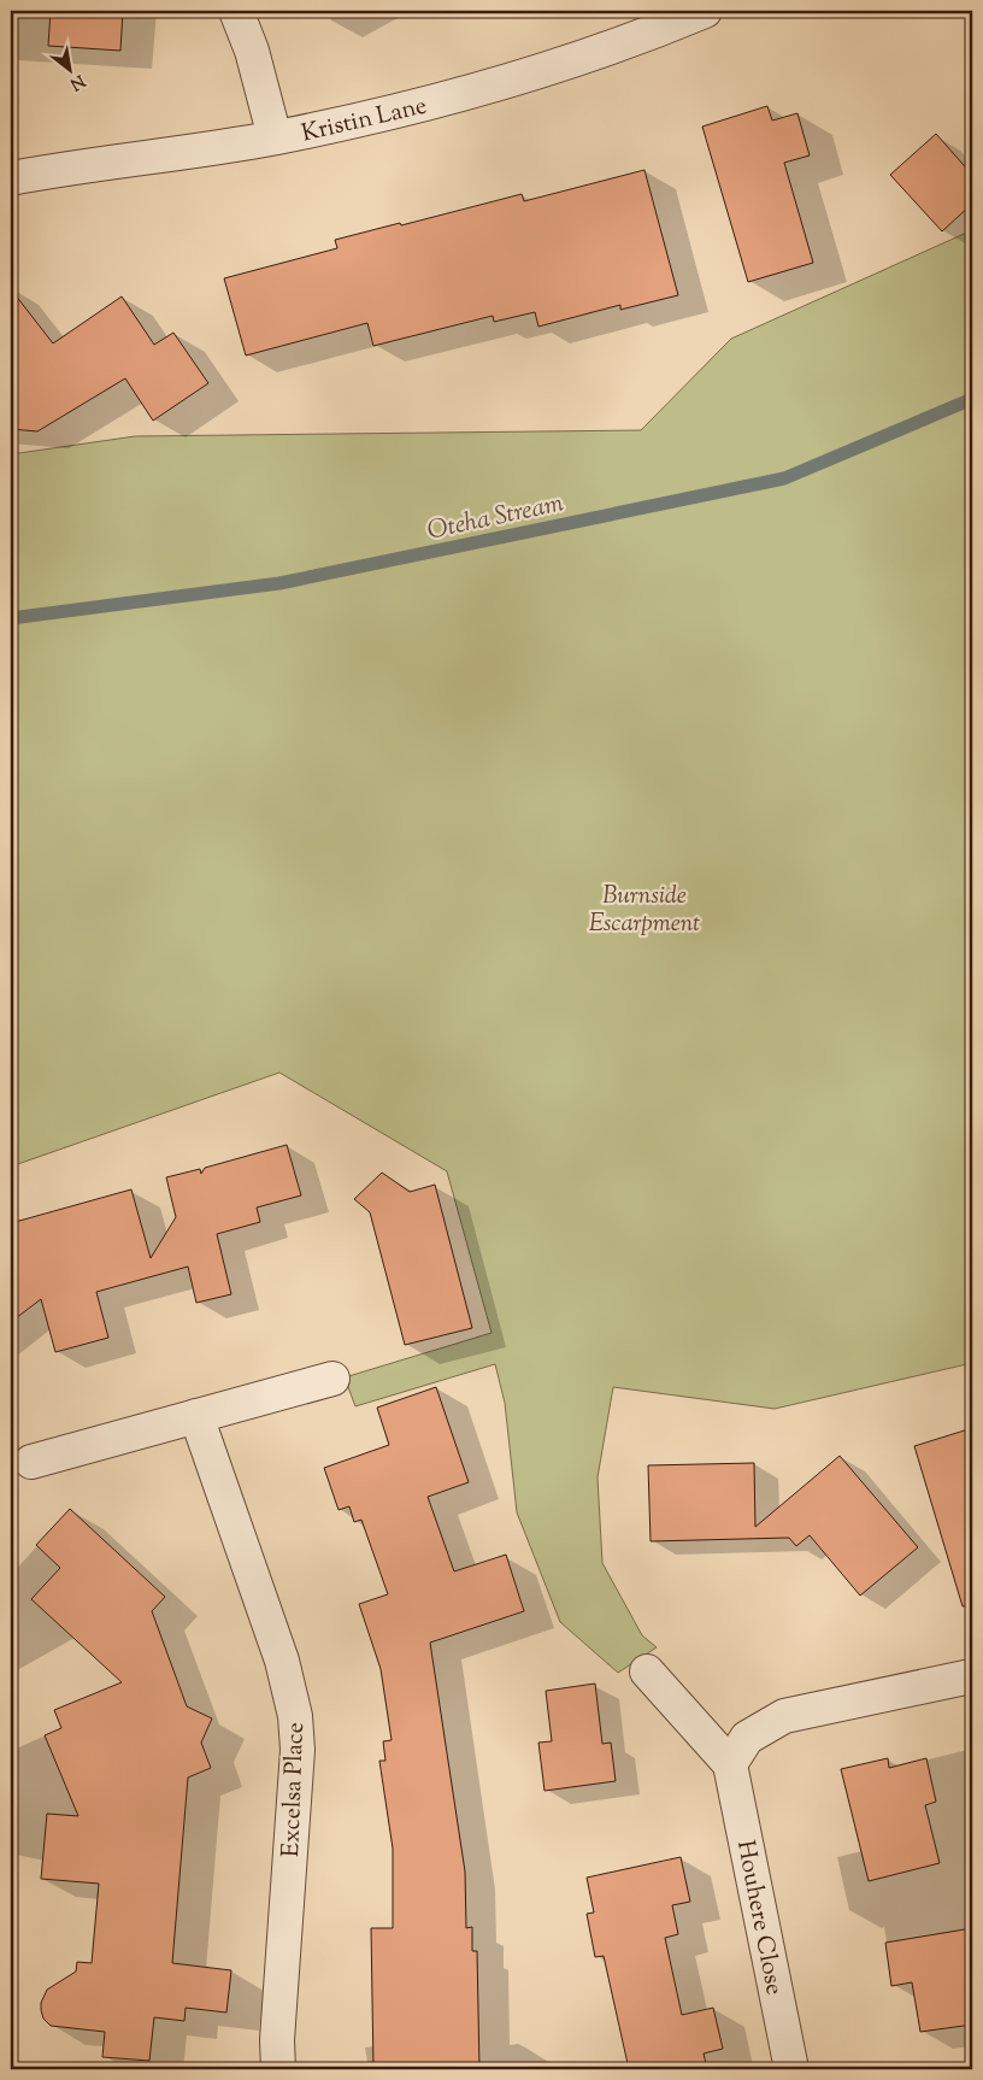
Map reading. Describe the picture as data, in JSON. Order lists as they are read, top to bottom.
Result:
{
  "streets": {
    "street": ["Kristin Lane", "Excelsa Place", "Houhere Close"]
  },
  "water": ["Oteha Stream"],
  "parks": ["Burnside Escarpment"],
  "north": "bottom right"
}
